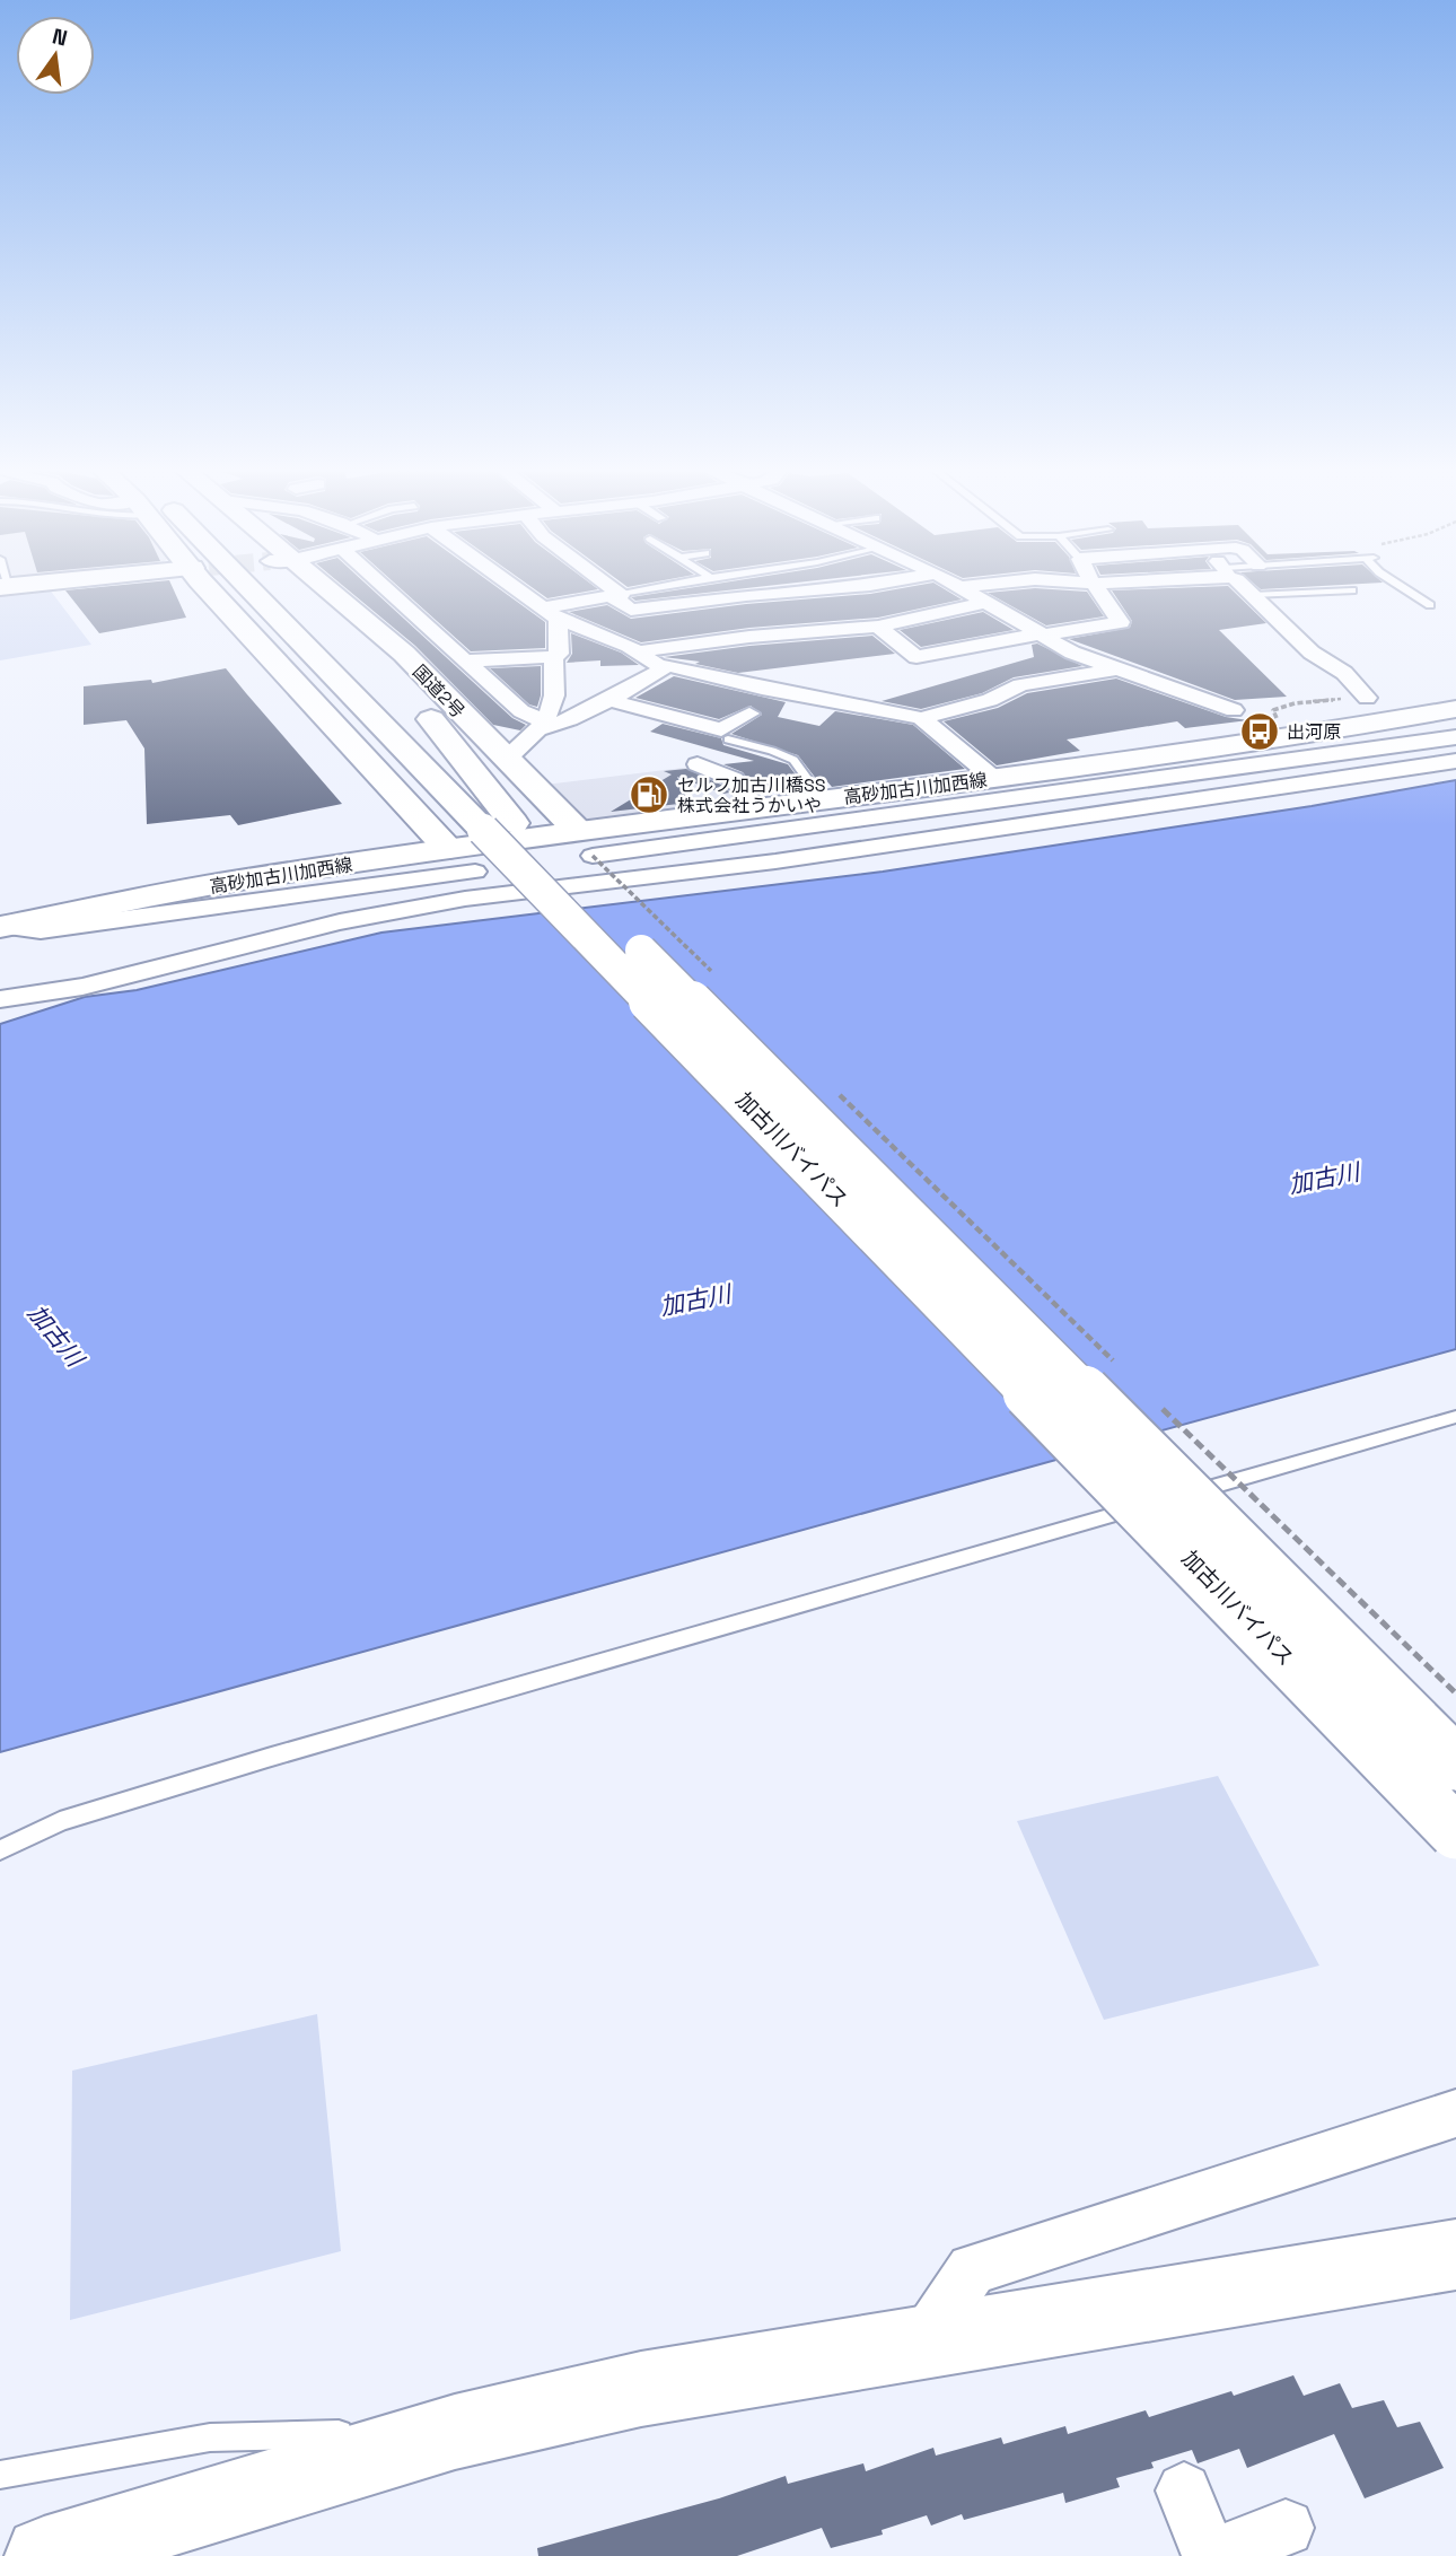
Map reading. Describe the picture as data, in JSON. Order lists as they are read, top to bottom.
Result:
{
  "streets": {
    "main road": ["国道2号", "高砂加古川加西線", "加古川バイパス"]
  },
  "crossings": [
    ["国道2号", "高砂加古川加西線"],
    ["高砂加古川加西線", "加古川バイパス"]
  ],
  "water": ["加古川"],
  "places": {
    "bus stop": ["出河原"],
    "fuel station": ["セルフ加古川橋SS 株式会社うかいや"]
  },
  "north": "top"
}
